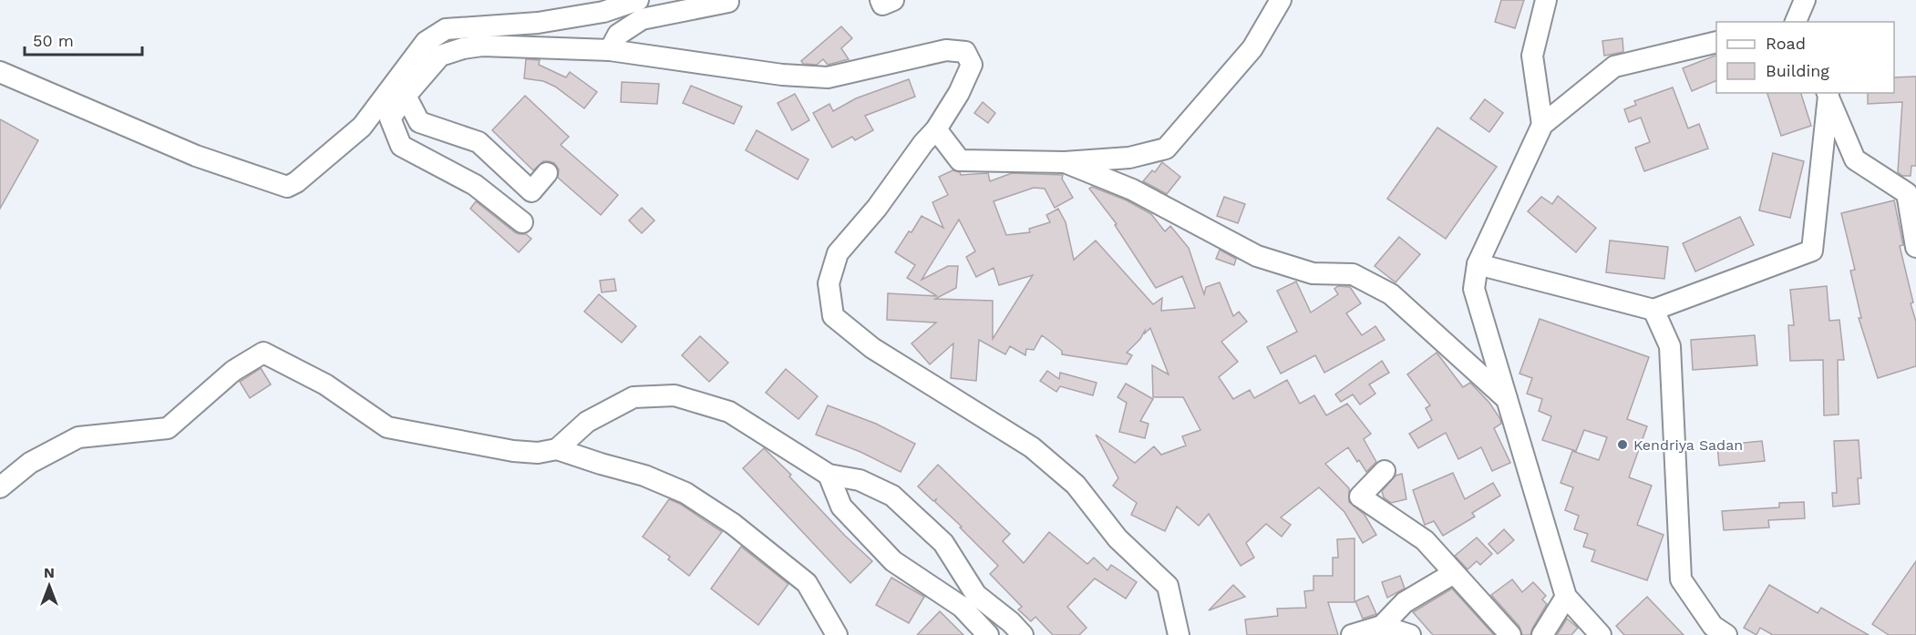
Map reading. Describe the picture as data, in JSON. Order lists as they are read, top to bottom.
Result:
{
  "places": ["Kendriya Sadan"],
  "legend": ["Road", "Building"],
  "scale_bar": "50 m",
  "north": "top"
}
